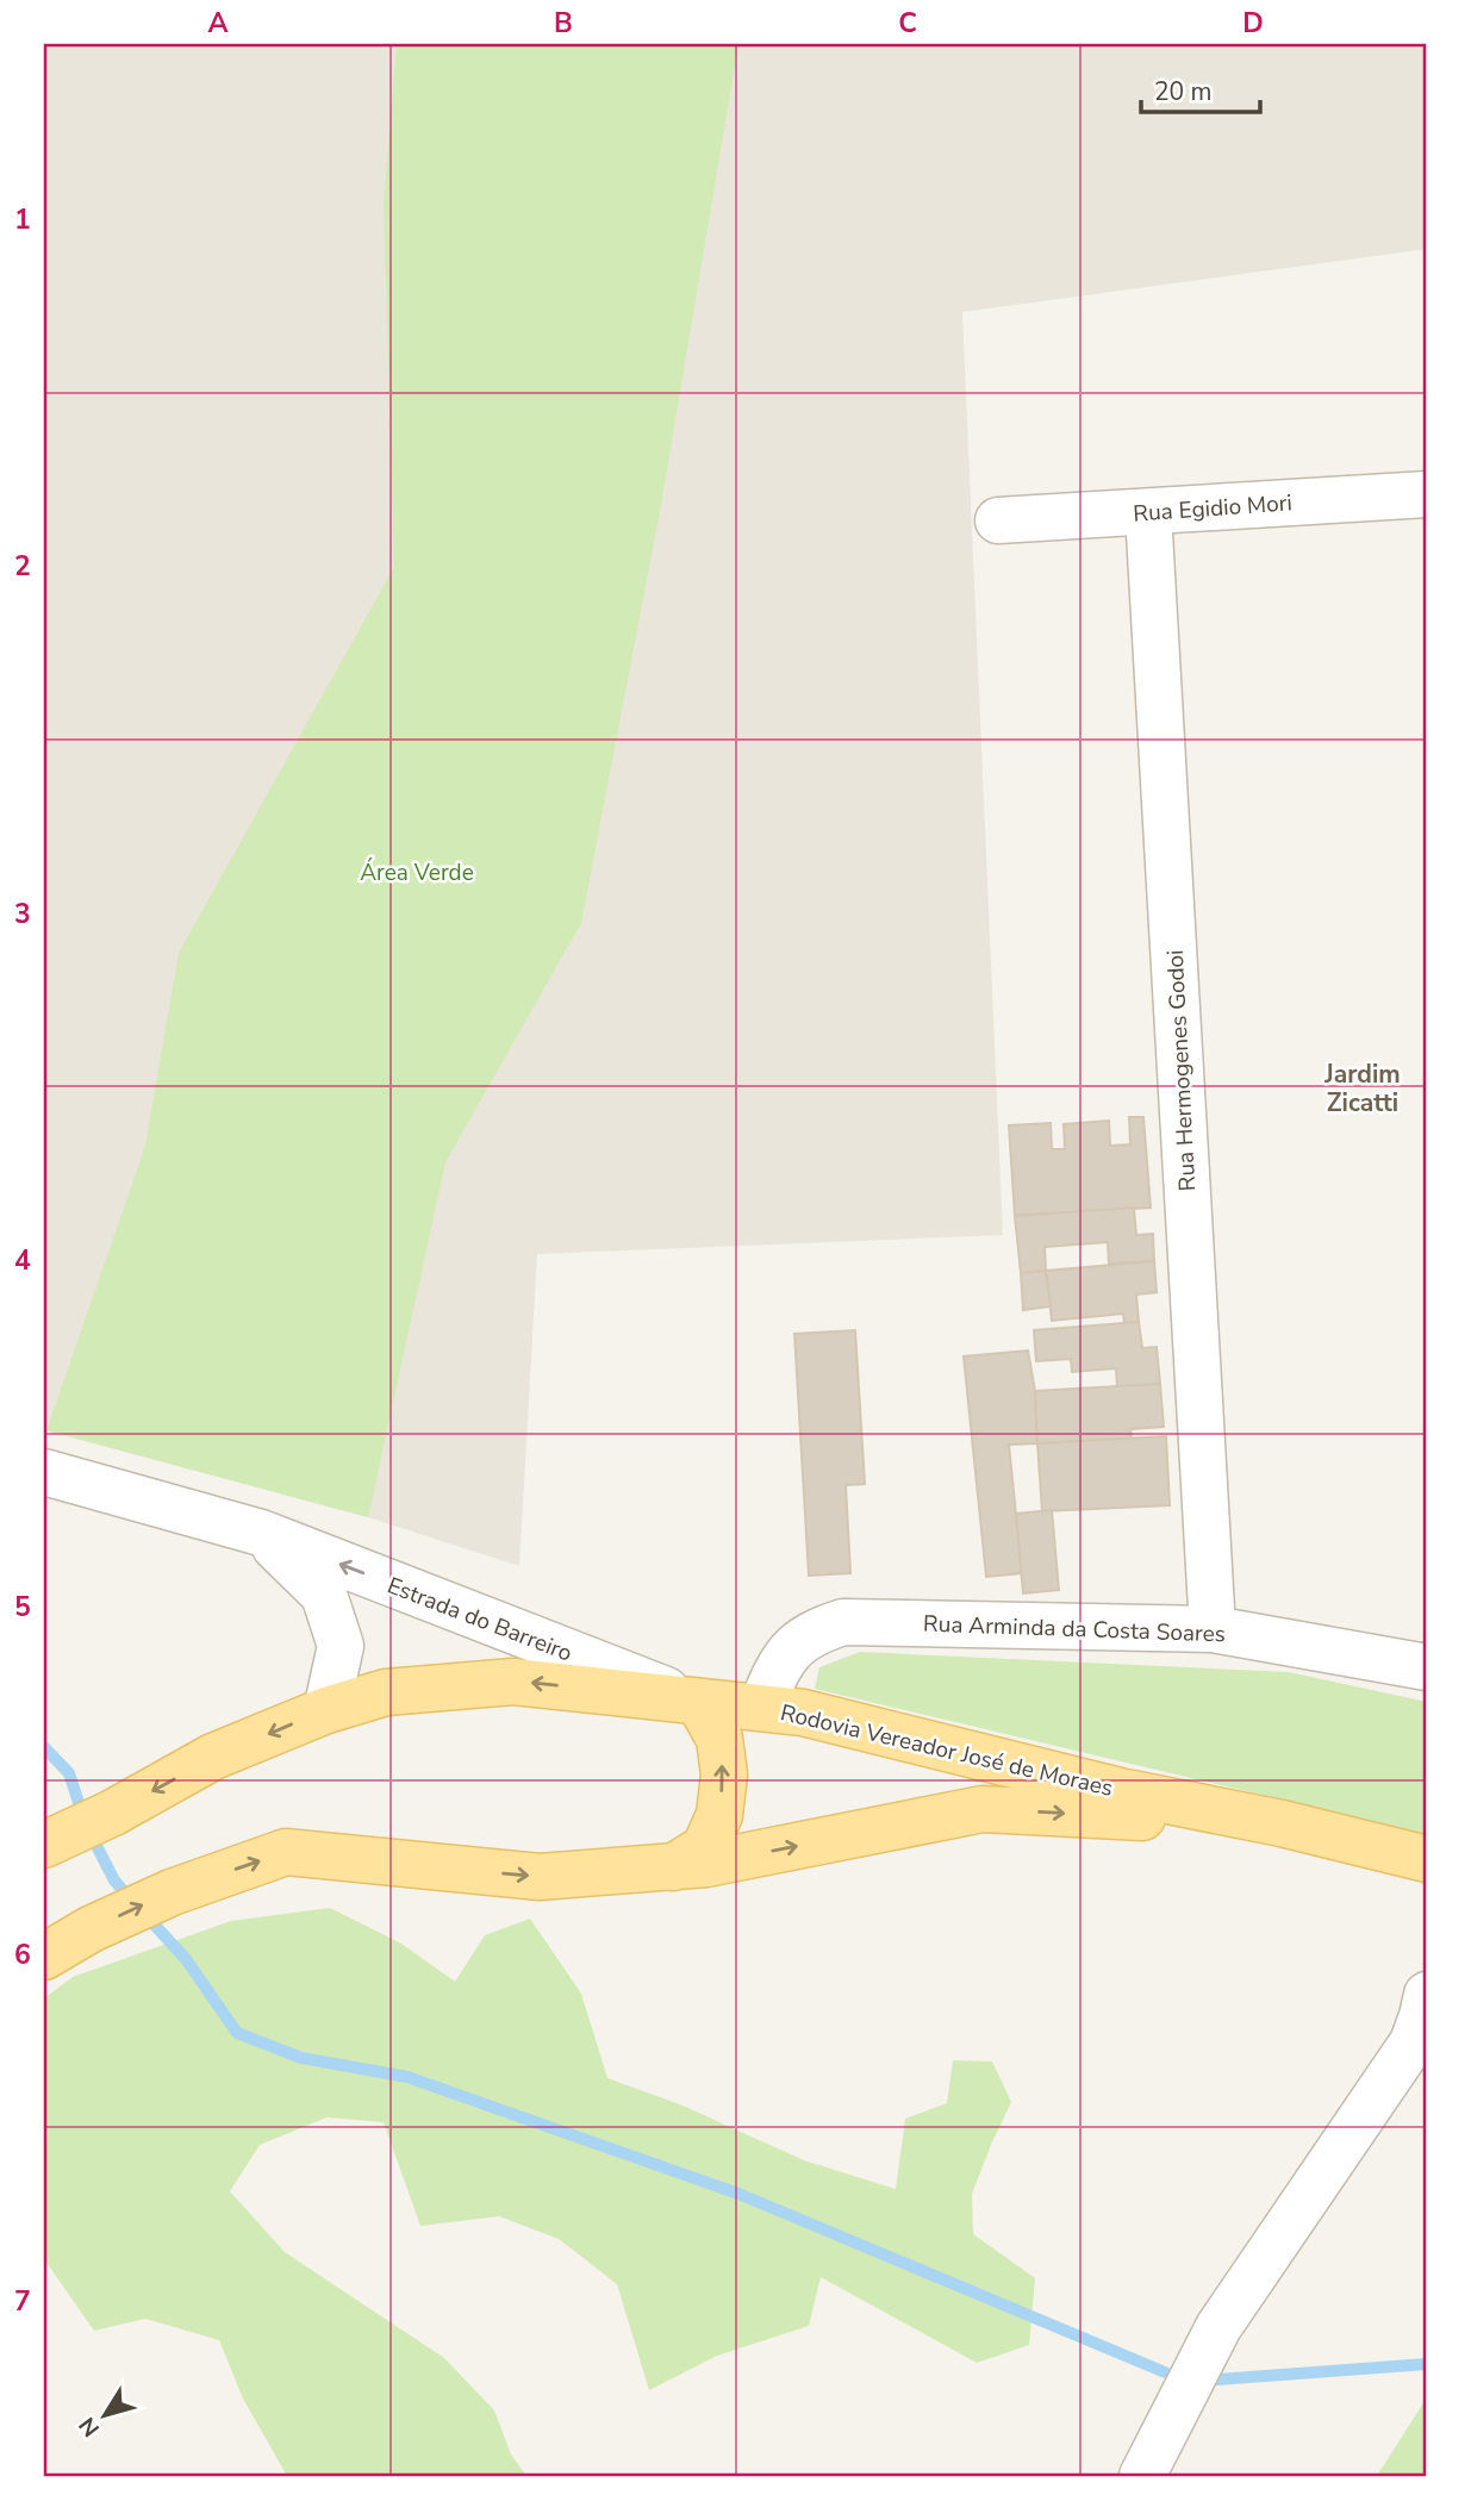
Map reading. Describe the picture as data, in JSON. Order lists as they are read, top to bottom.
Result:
{
  "streets": {
    "main road": ["Rodovia Vereador José de Moraes"],
    "street": [
      "Rua Egidio Mori",
      "Rua Hermogenes Godoi",
      "Estrada do Barreiro",
      "Rua Arminda da Costa Soares"
    ]
  },
  "crossings": [
    ["Rua Egidio Mori", "Rua Hermogenes Godoi"],
    ["Rua Hermogenes Godoi", "Rua Arminda da Costa Soares"],
    ["Estrada do Barreiro", "Rodovia Vereador José de Moraes"],
    ["Rua Arminda da Costa Soares", "Rodovia Vereador José de Moraes"]
  ],
  "one_way": ["Estrada do Barreiro"],
  "districts": ["Jardim Zicatti"],
  "parks": ["Área Verde"],
  "scale_bar": "20 m",
  "north": "bottom left",
  "grid": {
    "columns": [
      "A",
      "B",
      "C",
      "D"
    ],
    "rows": [
      "1",
      "2",
      "3",
      "4",
      "5",
      "6",
      "7"
    ]
  }
}
